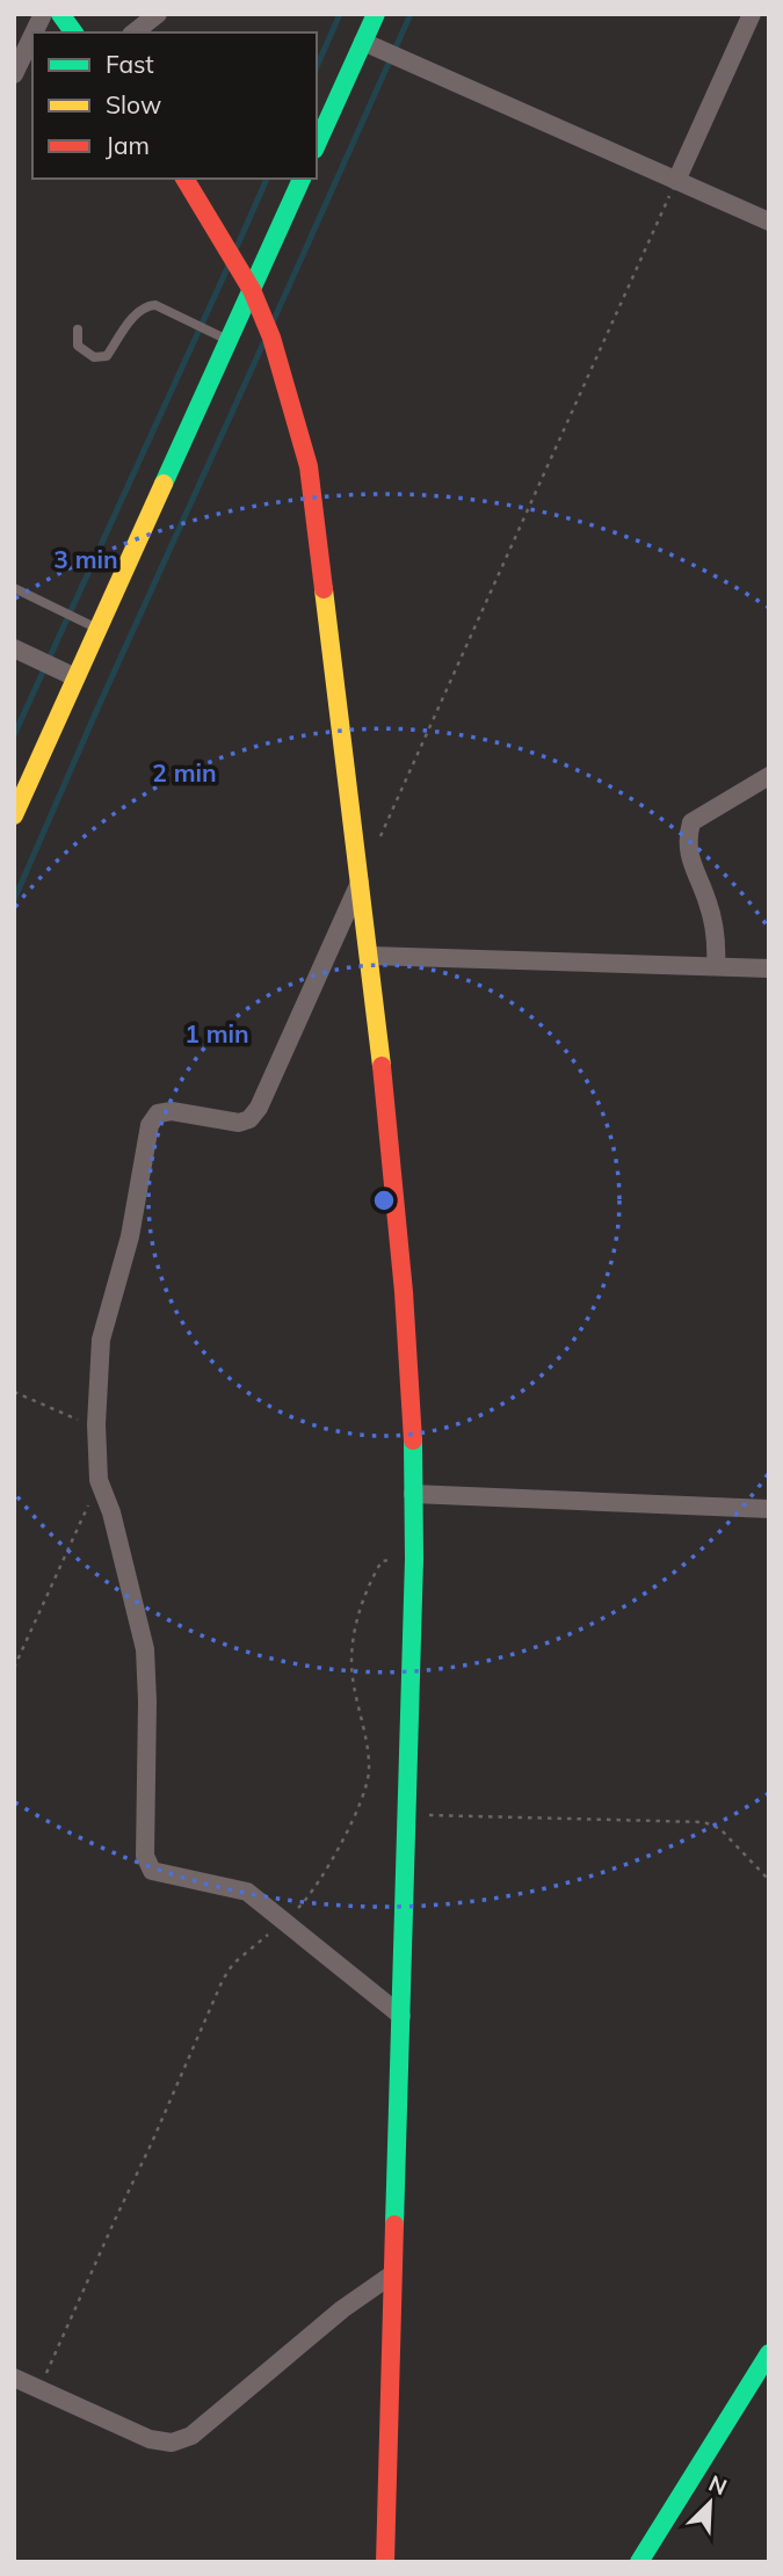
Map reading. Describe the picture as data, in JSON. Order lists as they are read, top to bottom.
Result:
{
  "legend": ["Fast", "Slow", "Jam"],
  "north": "top right",
  "rings": ["3 min", "2 min", "1 min"]
}
